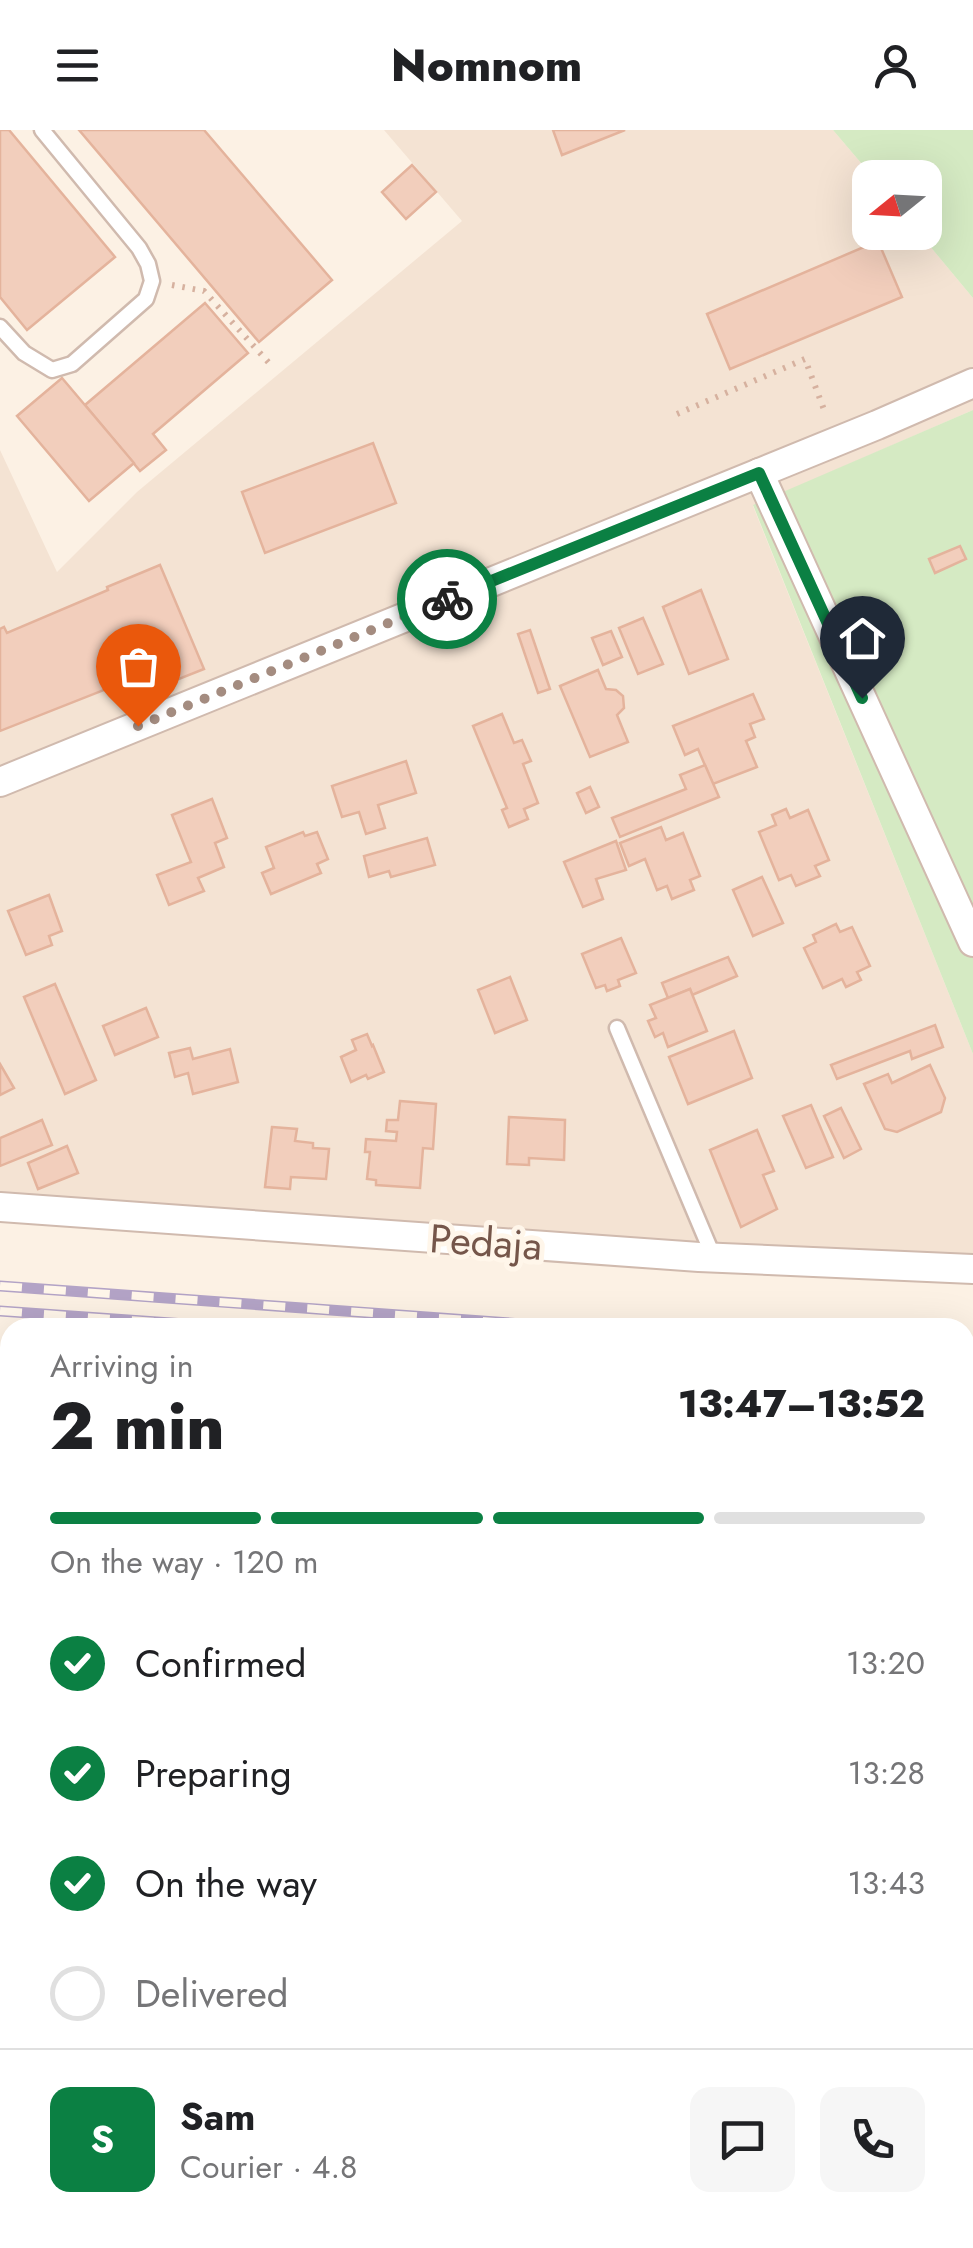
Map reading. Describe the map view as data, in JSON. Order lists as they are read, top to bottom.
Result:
{
  "streets": {
    "street": ["Pedaja"]
  },
  "north": "left",
  "page": {
    "header": "Nomnom",
    "heading": ["2 min", "Arriving in", "13:47–13:52"],
    "panel": ["Sam", "Courier · 4.8"],
    "bar": "On the way · 120 m",
    "list": [
      ["Confirmed", "13:20"],
      ["Preparing", "13:28"],
      ["On the way", "13:43"],
      "Delivered"
    ],
    "round": "S"
  }
}
